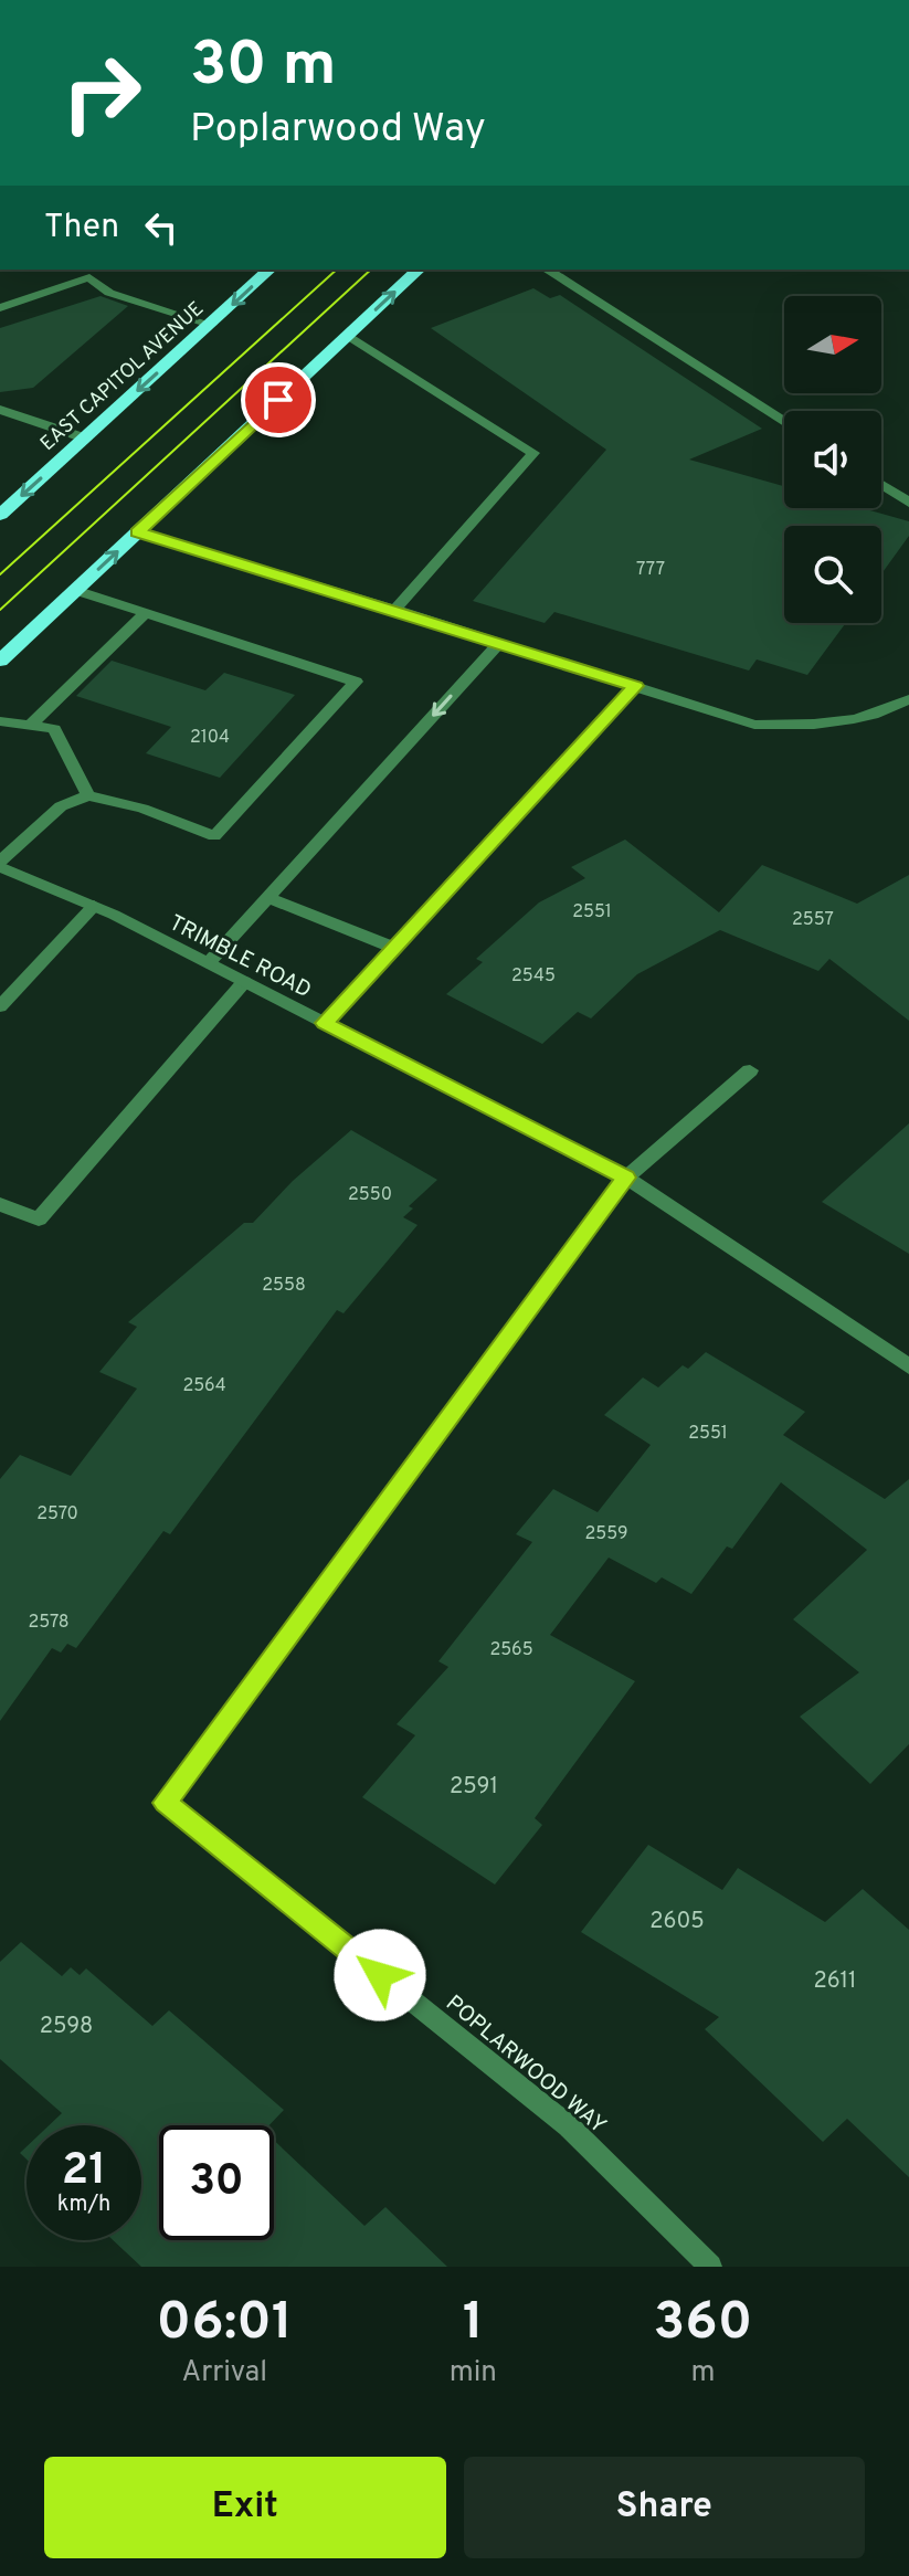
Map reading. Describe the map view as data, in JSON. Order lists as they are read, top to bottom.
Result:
{
  "streets": {
    "main road": ["EAST CAPITOL AVENUE"],
    "street": ["TRIMBLE ROAD", "POPLARWOOD WAY"]
  },
  "crossings": [
    ["TRIMBLE ROAD", "POPLARWOOD WAY"]
  ],
  "house_numbers": [
    "777",
    "2104",
    "2551",
    "2557",
    "2545",
    "2550",
    "2558",
    "2564",
    "2551",
    "2570",
    "2559",
    "2578",
    "2565",
    "2591",
    "2605",
    "2611",
    "2598"
  ],
  "north": "right",
  "page": {
    "turn": ["30 m", "Poplarwood Way"],
    "then": "Then",
    "speed": "21 km/h",
    "limit": "30",
    "eta": [
      "06:01",
      "Arrival",
      "1",
      "min",
      "360",
      "m"
    ],
    "buttons": ["Exit", "Share"]
  }
}
